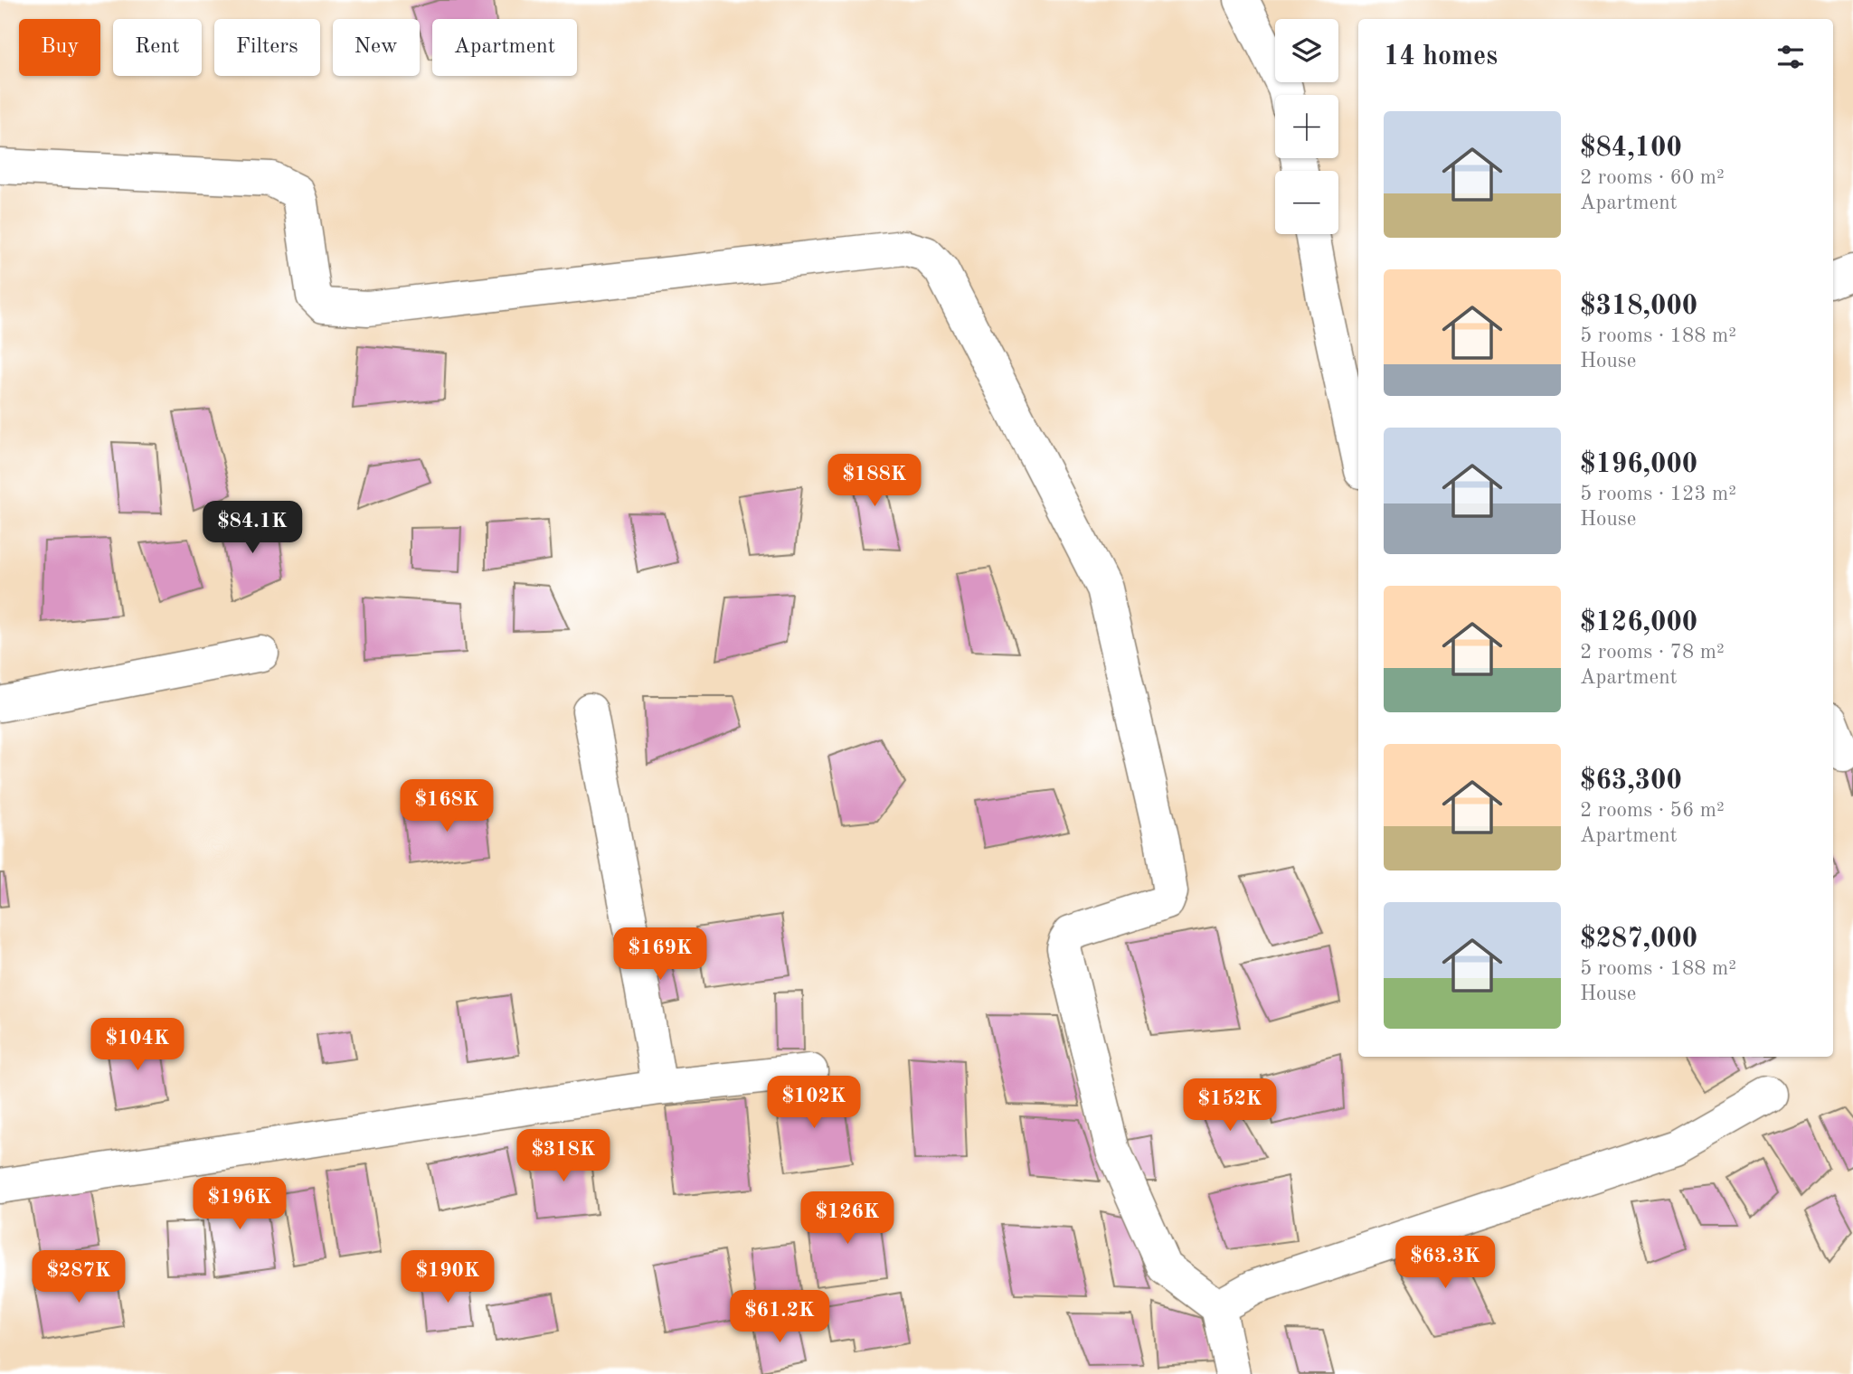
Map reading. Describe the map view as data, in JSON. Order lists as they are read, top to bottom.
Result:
{
  "page": {
    "map_buttons": ["+", "−"],
    "chip": [
      "Buy",
      "Rent",
      "Filters",
      "New",
      "Apartment"
    ],
    "heading": "14 homes",
    "list": [
      {
        "name": "$84,100",
        "note": "2 rooms · 60 m² · Apartment"
      },
      {
        "name": "$318,000",
        "note": "5 rooms · 188 m² · House"
      },
      {
        "name": "$196,000",
        "note": "5 rooms · 123 m² · House"
      },
      {
        "name": "$126,000",
        "note": "2 rooms · 78 m² · Apartment"
      },
      {
        "name": "$63,300",
        "note": "2 rooms · 56 m² · Apartment"
      },
      {
        "name": "$287,000",
        "note": "5 rooms · 188 m² · House"
      }
    ],
    "price": [
      "$188K",
      "$84.1K",
      "$168K",
      "$169K",
      "$104K",
      "$102K",
      "$152K",
      "$318K",
      "$196K",
      "$126K",
      "$63.3K",
      "$287K",
      "$190K",
      "$61.2K"
    ]
  }
}
